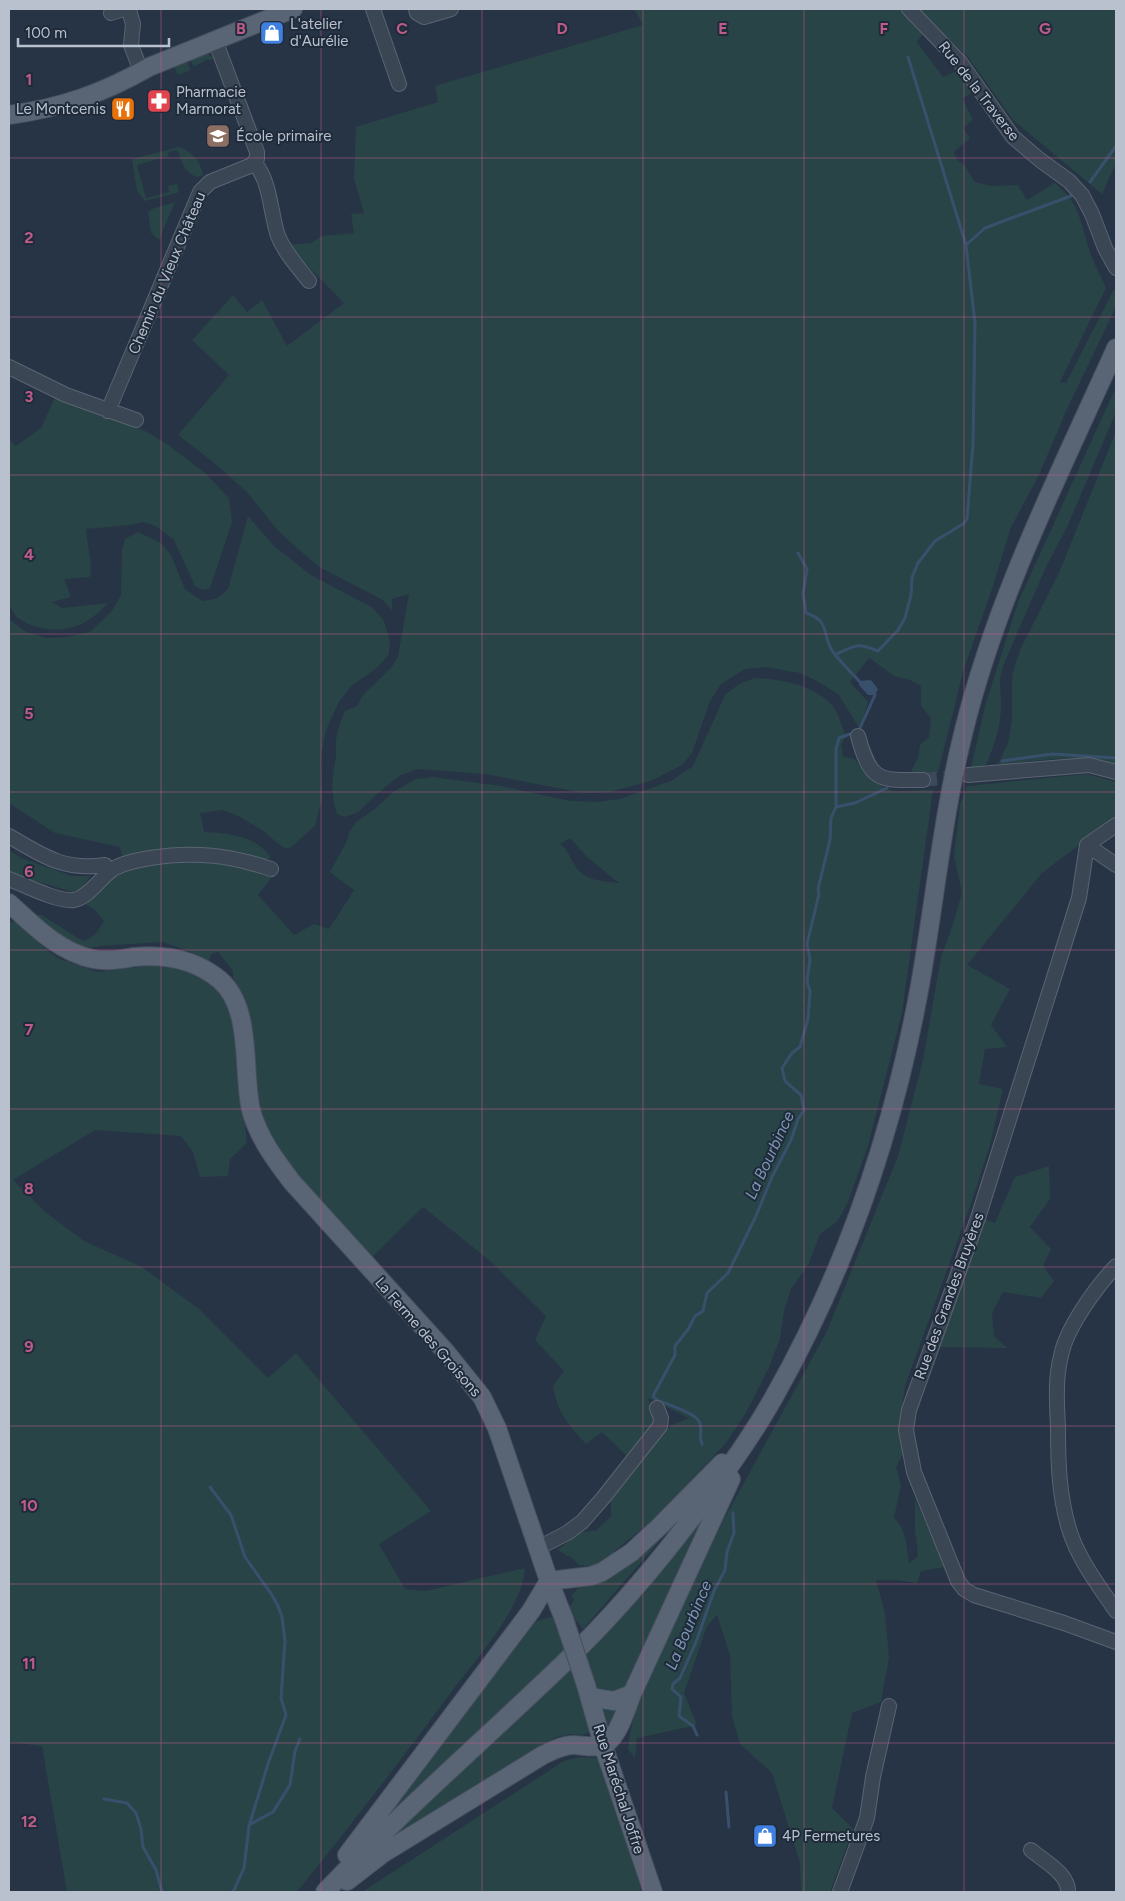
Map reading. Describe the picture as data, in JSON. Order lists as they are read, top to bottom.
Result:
{
  "streets": {
    "main road": ["La Ferme des Groisons", "Rue Maréchal Joffre"],
    "street": ["Rue de la Traverse", "Chemin du Vieux Château", "Rue des Grandes Bruyères"]
  },
  "crossings": [
    ["La Ferme des Groisons", "Rue Maréchal Joffre"]
  ],
  "water": ["La Bourbince"],
  "places": {
    "shop": ["L'atelier d'Aurélie", "4P Fermetures"],
    "pharmacy": ["Pharmacie Marmorat"],
    "restaurant": ["Le Montcenis"],
    "school or university": ["École primaire"]
  },
  "scale_bar": "100 m",
  "grid": {
    "columns": [
      "B",
      "C",
      "D",
      "E",
      "F",
      "G"
    ],
    "rows": [
      "1",
      "2",
      "3",
      "4",
      "5",
      "6",
      "7",
      "8",
      "9",
      "10",
      "11",
      "12"
    ]
  }
}
